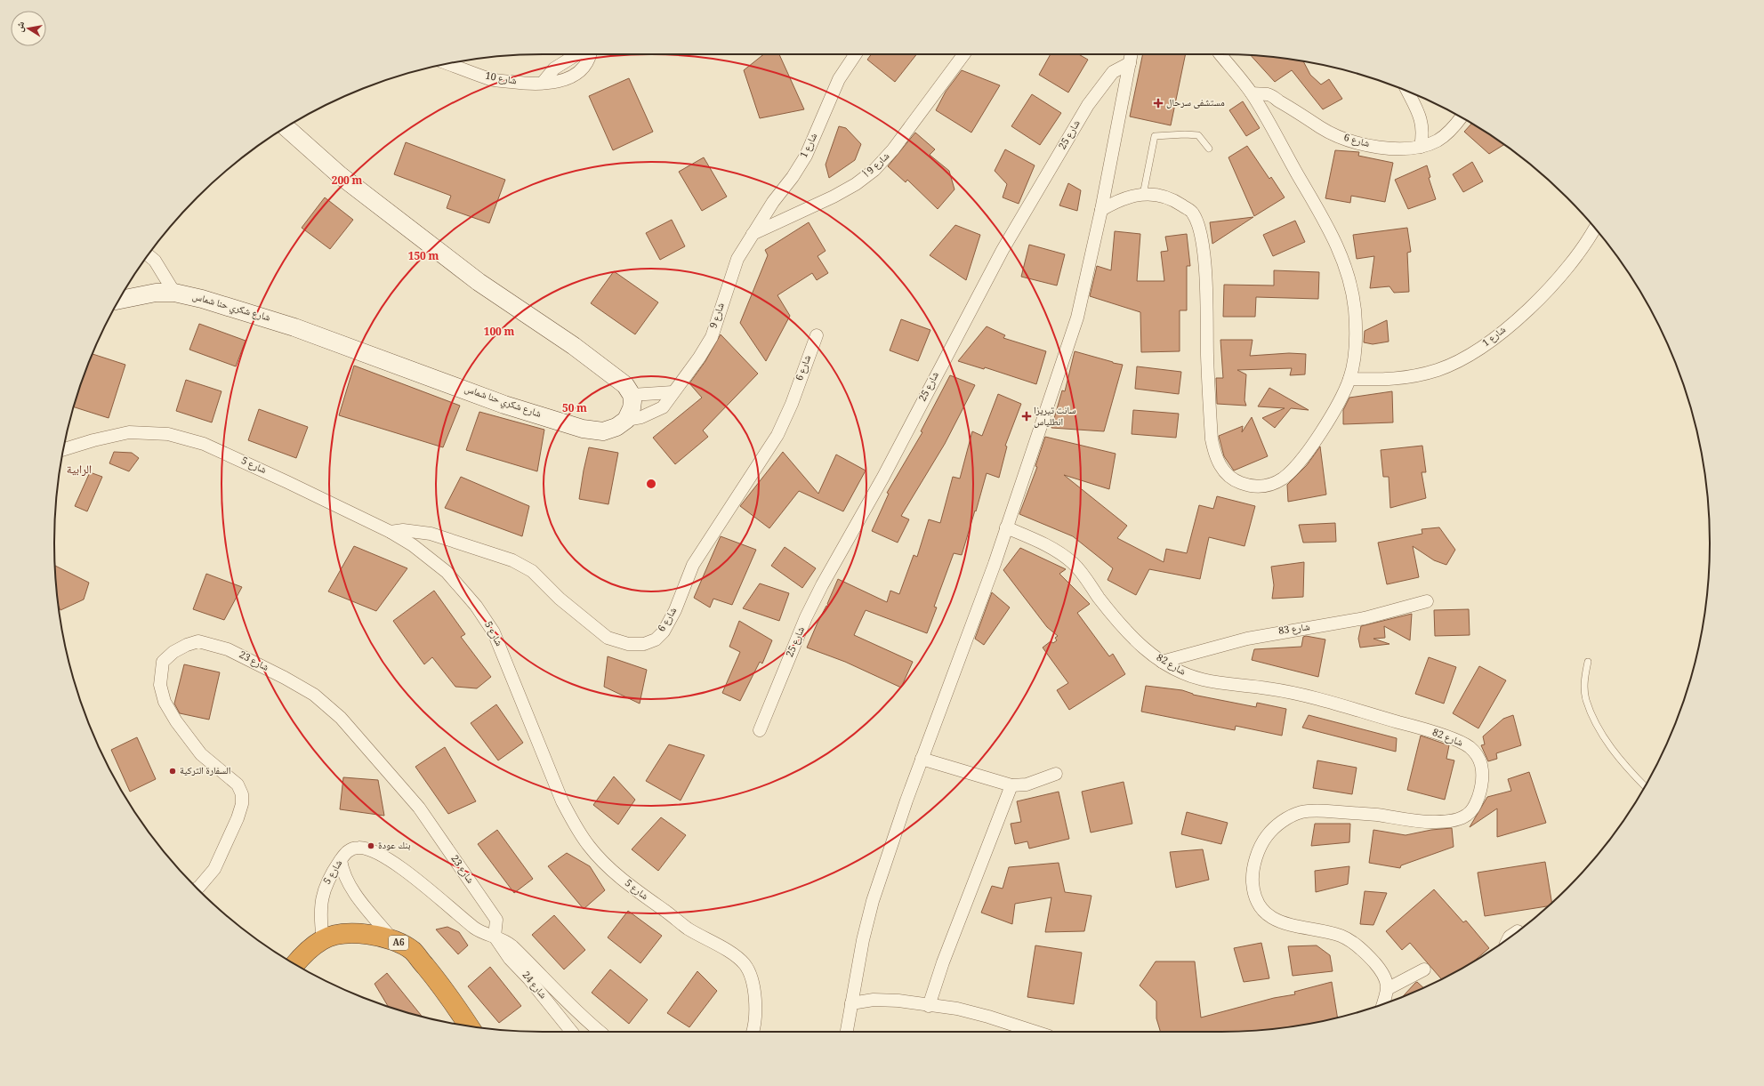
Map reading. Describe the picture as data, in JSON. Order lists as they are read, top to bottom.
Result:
{
  "streets": {
    "highway": ["A6"],
    "street": [
      "شارع 10",
      "شارع 25",
      "شارع 6",
      "شارع 1",
      "شارع 9 أ",
      "شارع شكري حنا شماس",
      "شارع 9",
      "شارع 5",
      "شارع 83",
      "شارع 23",
      "شارع 82",
      "شارع 24"
    ]
  },
  "crossings": [
    ["شارع 6", "شارع 5"],
    ["شارع 1", "شارع 9 أ"],
    ["شارع 1", "شارع 9"],
    ["شارع 9 أ", "شارع 9"],
    ["شارع شكري حنا شماس", "شارع 9"],
    ["شارع 5", "شارع 23"],
    ["شارع 5", "A6"],
    ["شارع 5", "شارع 24"],
    ["شارع 83", "شارع 82"],
    ["شارع 23", "شارع 24"]
  ],
  "districts": ["الرابية"],
  "places": {
    "health": ["مستشفى سرحال", "سانت تيريزا انطلياس"],
    "other": ["السفارة التركية", "بنك عودة"]
  },
  "north": "left",
  "rings": [
    "200 m",
    "150 m",
    "100 m",
    "50 m"
  ]
}
